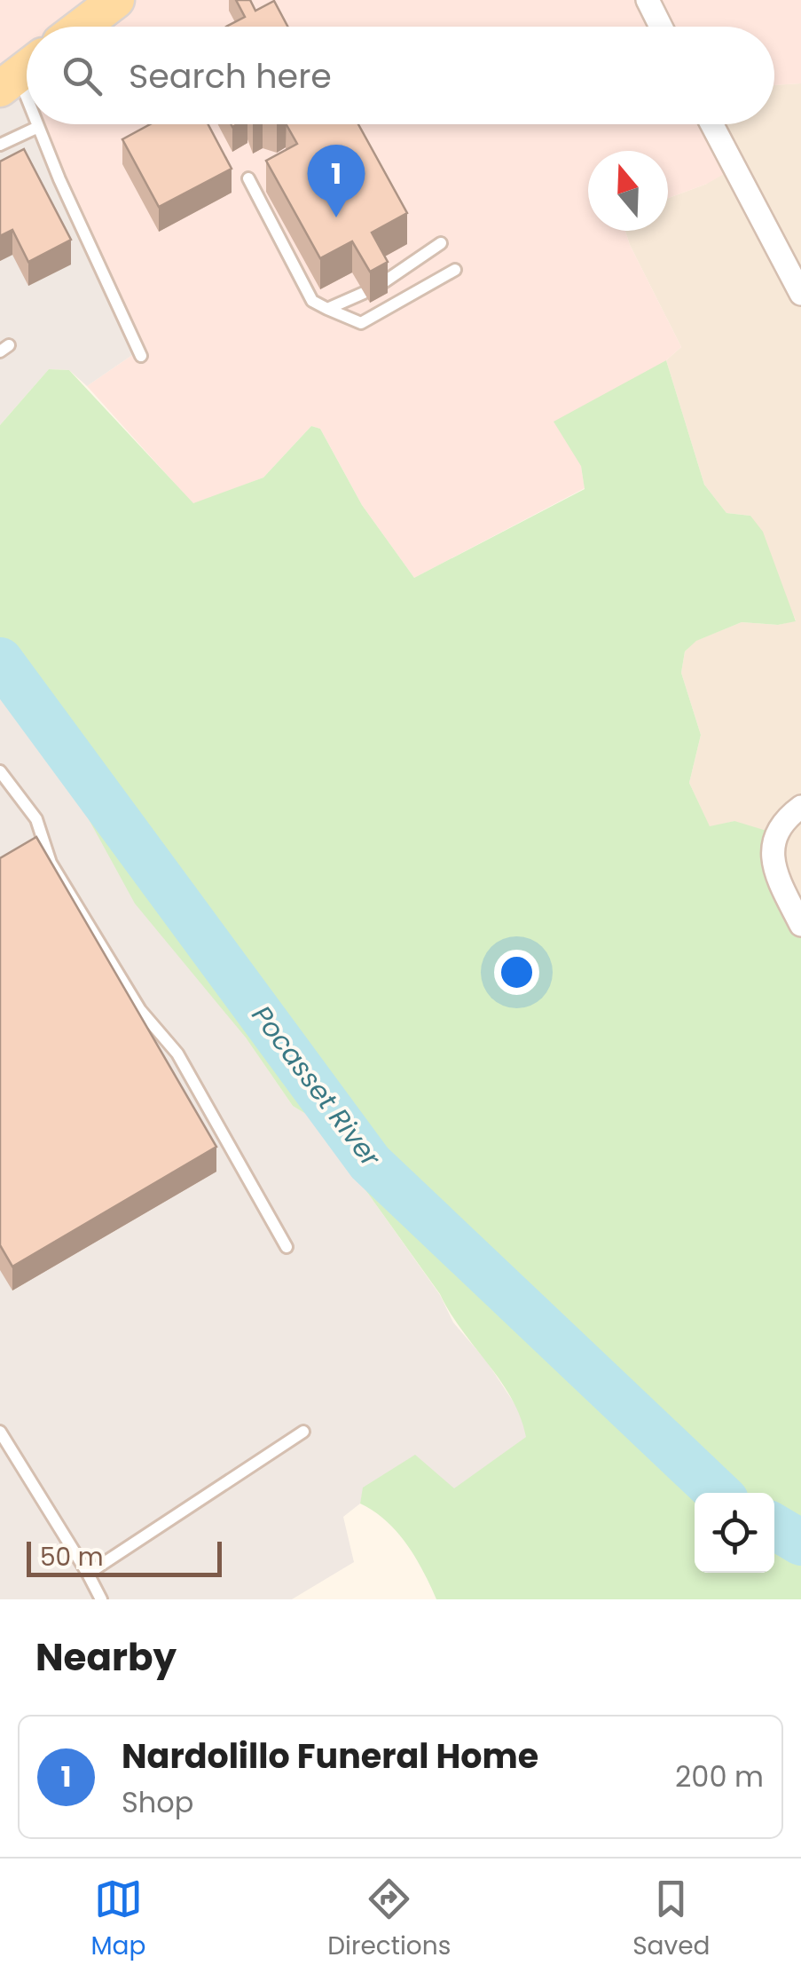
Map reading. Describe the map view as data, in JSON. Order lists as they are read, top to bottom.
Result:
{
  "water": ["Pocasset River"],
  "scale_bar": "50 m",
  "north": "top",
  "page": {
    "search": "Search here",
    "pins": "1",
    "scale": "50 m",
    "heading": "Nearby",
    "list": [
      {
        "mark": "1",
        "name": "Nardolillo Funeral Home",
        "note": "Shop",
        "value": "200 m"
      }
    ],
    "nav": ["Map", "Directions", "Saved"]
  }
}
